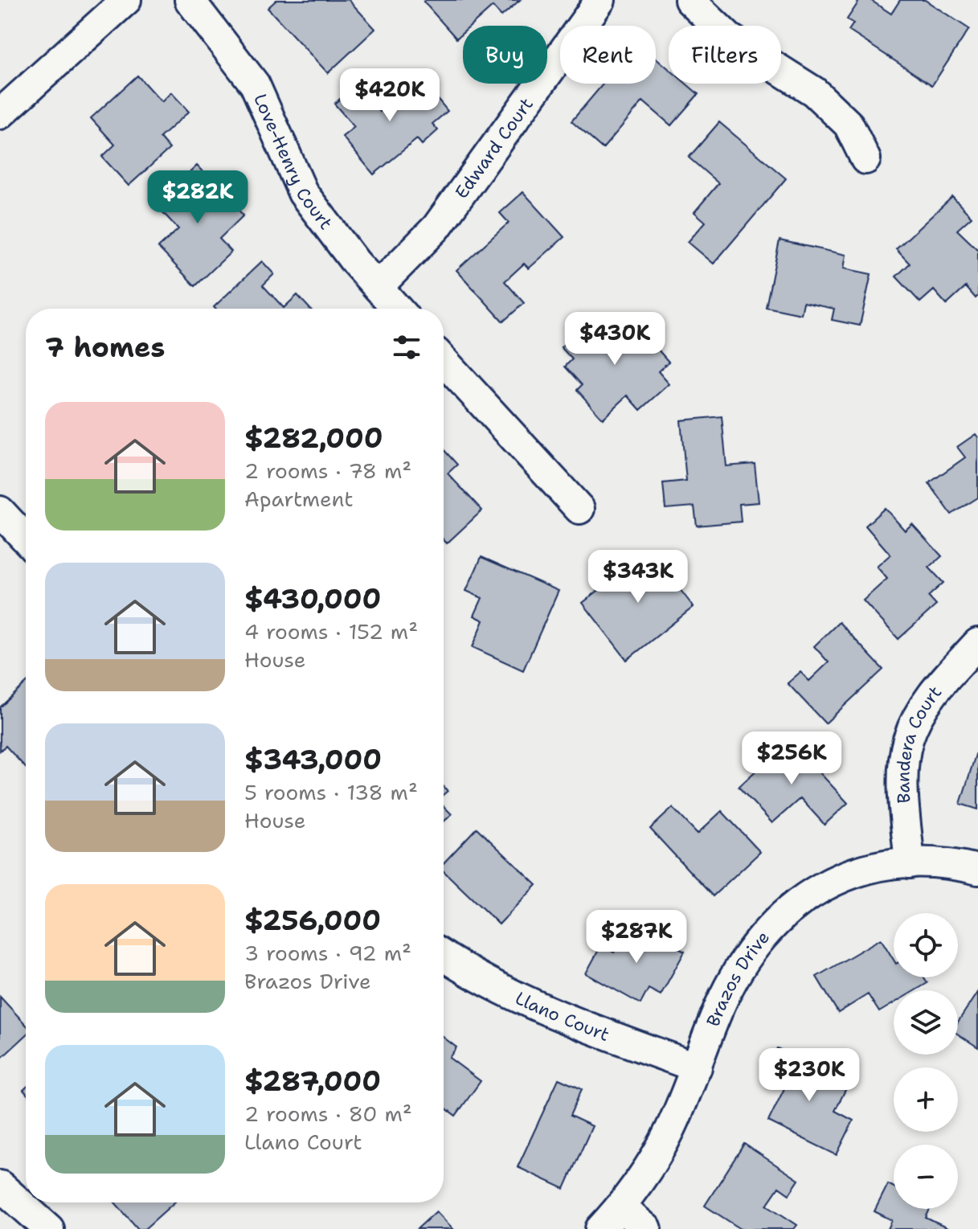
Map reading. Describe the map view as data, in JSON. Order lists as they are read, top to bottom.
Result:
{
  "streets": {
    "street": [
      "Edward Court",
      "Love-Henry Court",
      "Bandera Court",
      "Brazos Drive",
      "Llano Court"
    ]
  },
  "crossings": [
    ["Edward Court", "Love-Henry Court"],
    ["Bandera Court", "Brazos Drive"],
    ["Brazos Drive", "Llano Court"]
  ],
  "page": {
    "chip": ["Buy", "Rent", "Filters"],
    "price": [
      "$420K",
      "$282K",
      "$430K",
      "$343K",
      "$256K",
      "$287K",
      "$230K"
    ],
    "heading": "7 homes",
    "list": [
      {
        "name": "$282,000",
        "note": "2 rooms · 78 m² · Apartment"
      },
      {
        "name": "$430,000",
        "note": "4 rooms · 152 m² · House"
      },
      {
        "name": "$343,000",
        "note": "5 rooms · 138 m² · House"
      },
      {
        "name": "$256,000",
        "note": "3 rooms · 92 m² · Brazos Drive"
      },
      {
        "name": "$287,000",
        "note": "2 rooms · 80 m² · Llano Court"
      }
    ],
    "map_buttons": ["+", "−"]
  }
}
